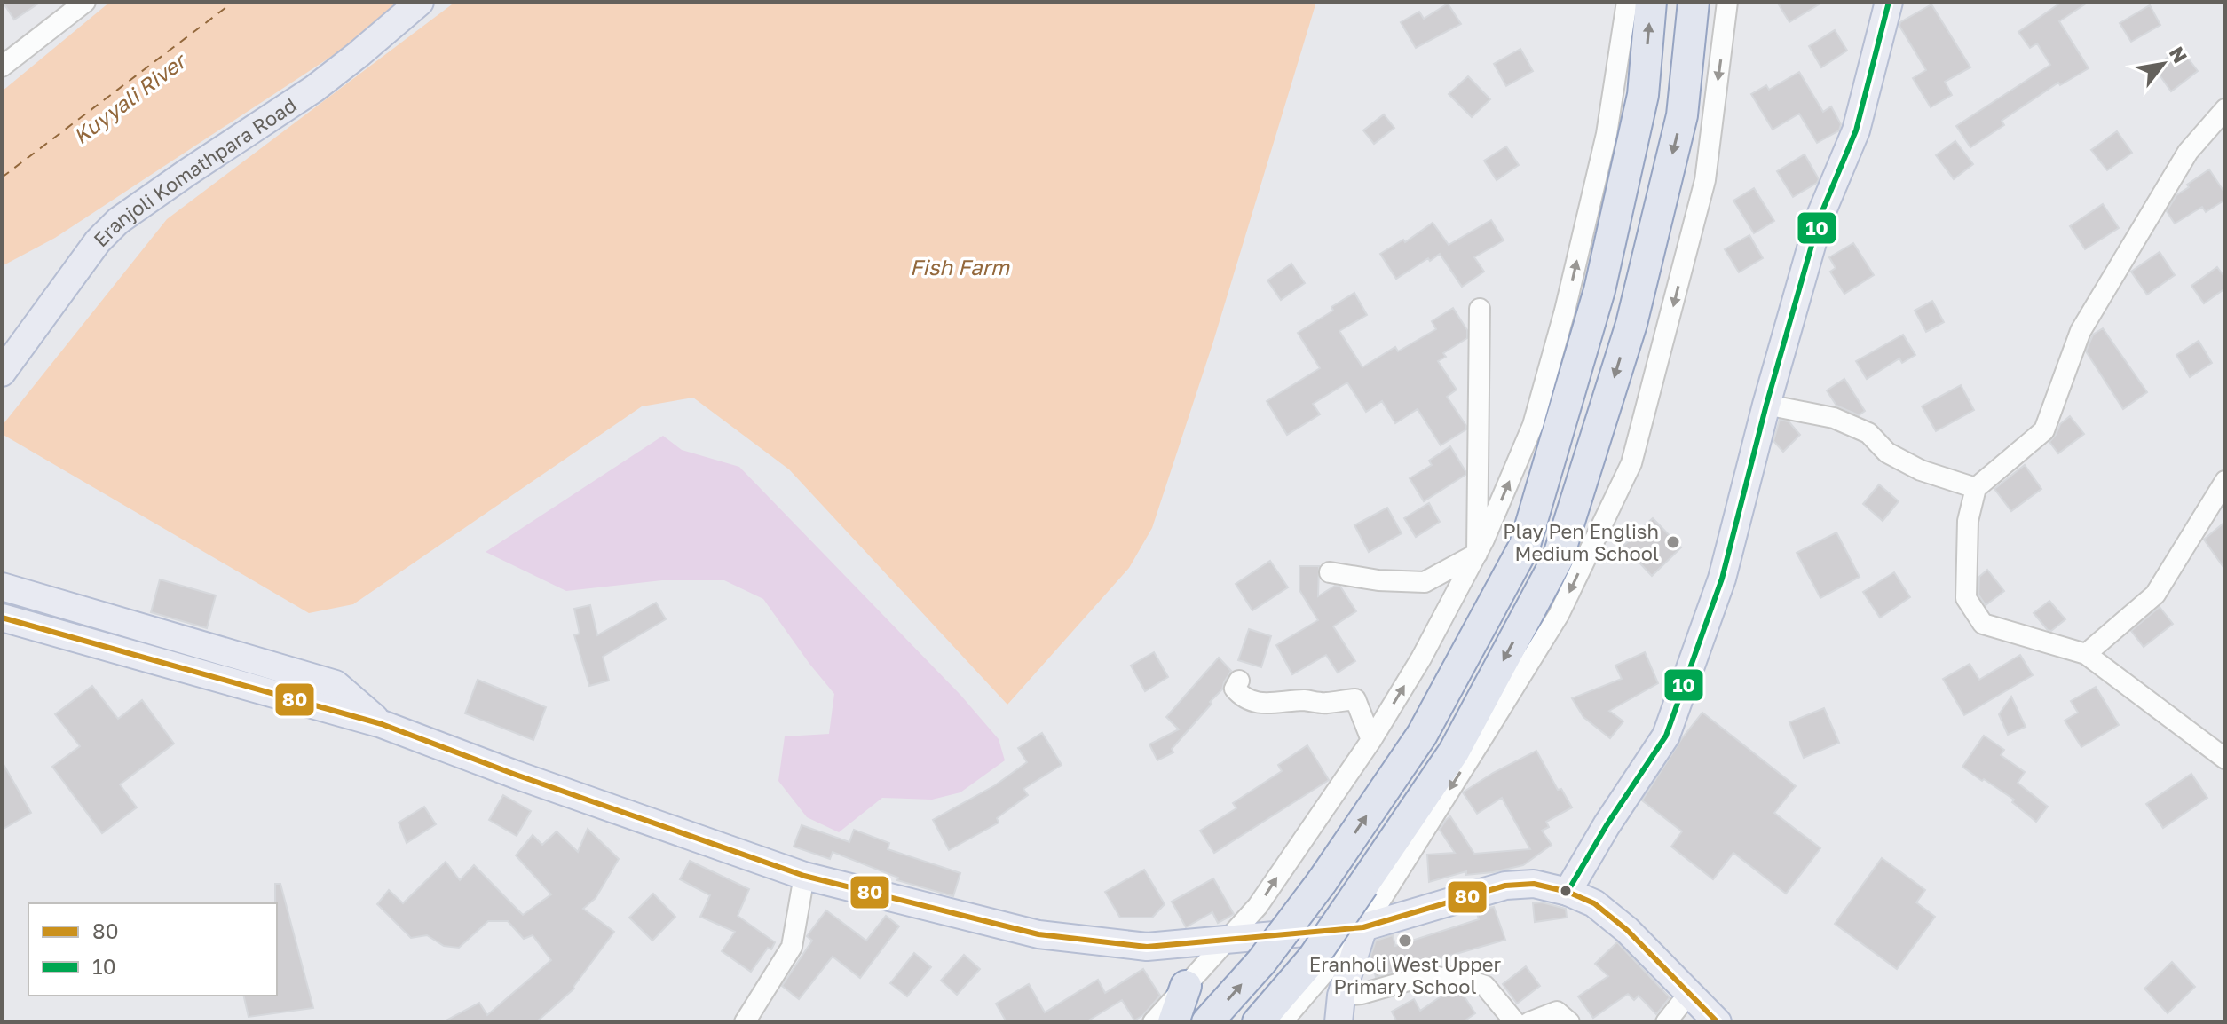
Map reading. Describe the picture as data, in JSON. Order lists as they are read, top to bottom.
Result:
{
  "streets": {
    "main road": ["Eranjoli Komathpara Road"]
  },
  "water": ["Kuyyali River", "Fish Farm"],
  "places": ["Play Pen English Medium School", "Eranholi West Upper Primary School"],
  "lines": ["transit line 10", "transit line 80"],
  "legend": ["80", "10"],
  "north": "top right"
}
